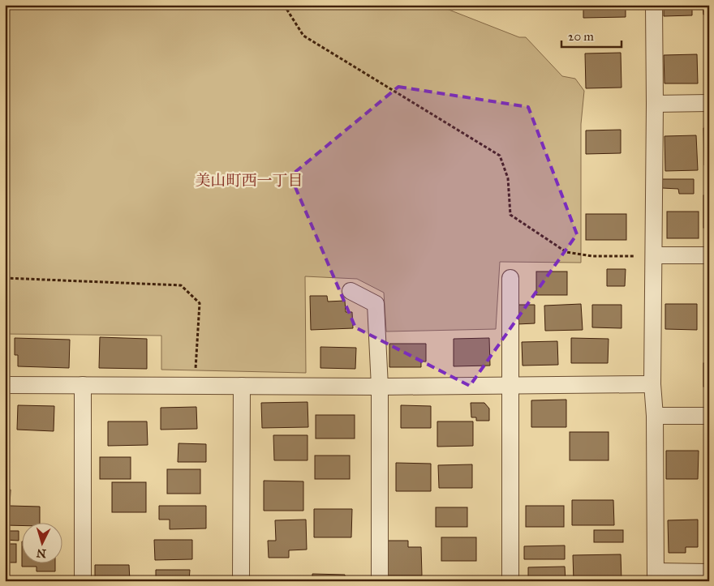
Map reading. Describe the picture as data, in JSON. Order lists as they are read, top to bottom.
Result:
{
  "districts": ["美山町西一丁目"],
  "scale_bar": "20 m",
  "north": "bottom"
}
